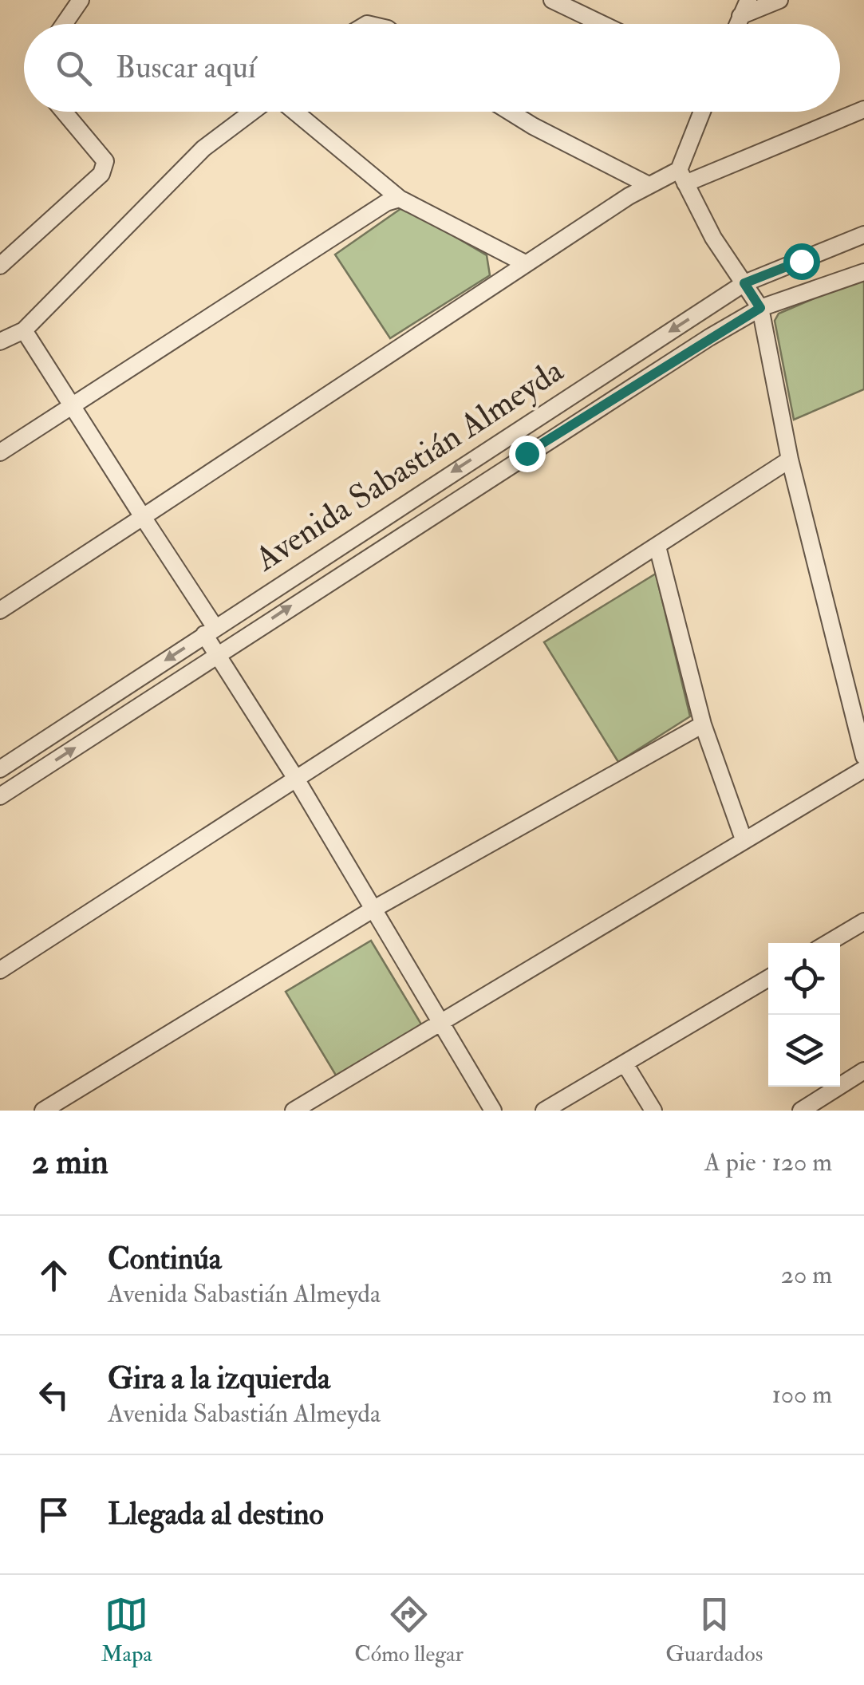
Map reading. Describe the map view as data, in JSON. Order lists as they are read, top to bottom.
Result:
{
  "streets": {
    "street": ["Avenida Sabastián Almeyda"]
  },
  "page": {
    "search": "Buscar aquí",
    "heading": ["2 min", "A pie · 120 m"],
    "list": [
      ["Continúa", "Avenida Sabastián Almeyda", "20 m"],
      ["Gira a la izquierda", "Avenida Sabastián Almeyda", "100 m"],
      "Llegada al destino"
    ],
    "nav": ["Mapa", "Cómo llegar", "Guardados"]
  }
}
